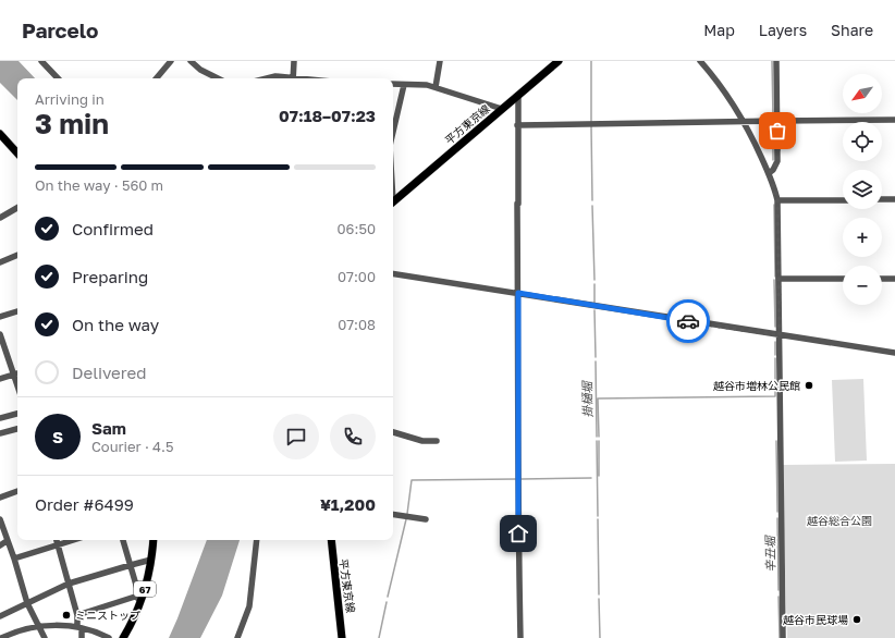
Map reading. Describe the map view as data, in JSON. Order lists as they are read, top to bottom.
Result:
{
  "streets": {
    "main road": ["平方東京線", "67"]
  },
  "water": ["掛樋堀", "辛丑堀"],
  "parks": ["越谷総合公園"],
  "places": ["越谷市増林公民館", "ミニストップ", "越谷市民球場"],
  "north": "bottom left",
  "page": {
    "header": "Parcelo",
    "nav": ["Map", "Layers", "Share"],
    "map_buttons": ["+", "−"],
    "heading": ["3 min", "Arriving in", "07:18–07:23"],
    "panel": [
      "Sam",
      "Courier · 4.5",
      "Order #6499",
      "¥1,200"
    ],
    "bar": "On the way · 560 m",
    "list": [
      ["Confirmed", "06:50"],
      ["Preparing", "07:00"],
      ["On the way", "07:08"],
      "Delivered"
    ],
    "round": "S"
  }
}
